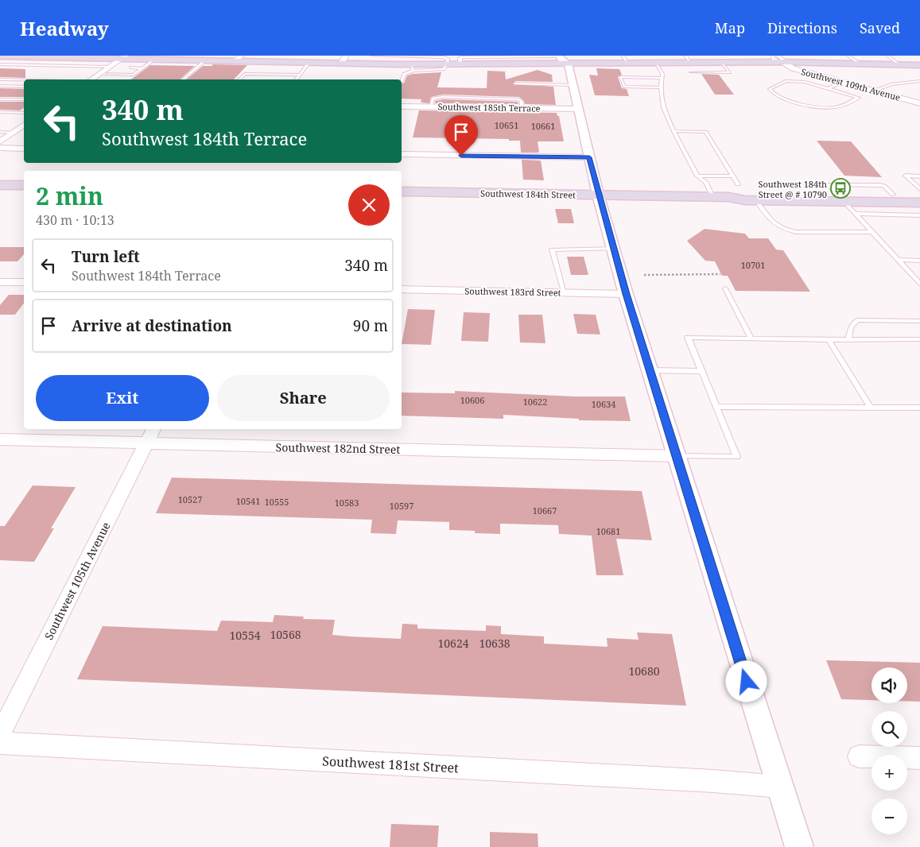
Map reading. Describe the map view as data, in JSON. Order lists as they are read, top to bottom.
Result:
{
  "streets": {
    "main road": ["Southwest 184th Street"],
    "street": [
      "Southwest 109th Avenue",
      "Southwest 185th Terrace",
      "Southwest 183rd Street",
      "Southwest 182nd Street",
      "Southwest 105th Avenue",
      "Southwest 181st Street"
    ]
  },
  "crossings": [
    ["Southwest 182nd Street", "Southwest 105th Avenue"]
  ],
  "places": {
    "bus stop": ["Southwest 184th Street @ # 10790"]
  },
  "house_numbers": [
    "10651",
    "10661",
    "10701",
    "10606",
    "10622",
    "10634",
    "10527",
    "10541",
    "10555",
    "10583",
    "10597",
    "10667",
    "10681",
    "10568",
    "10554",
    "10624",
    "10638",
    "10680"
  ],
  "page": {
    "header": "Headway",
    "nav": ["Map", "Directions", "Saved"],
    "turn": ["340 m", "Southwest 184th Terrace"],
    "heading": ["2 min", "430 m · 10:13"],
    "list": [
      {
        "name": "Turn left",
        "note": "Southwest 184th Terrace",
        "value": "340 m"
      },
      {
        "name": "Arrive at destination",
        "value": "90 m"
      }
    ],
    "buttons": ["Exit", "Share"],
    "map_buttons": ["+", "−"]
  }
}
